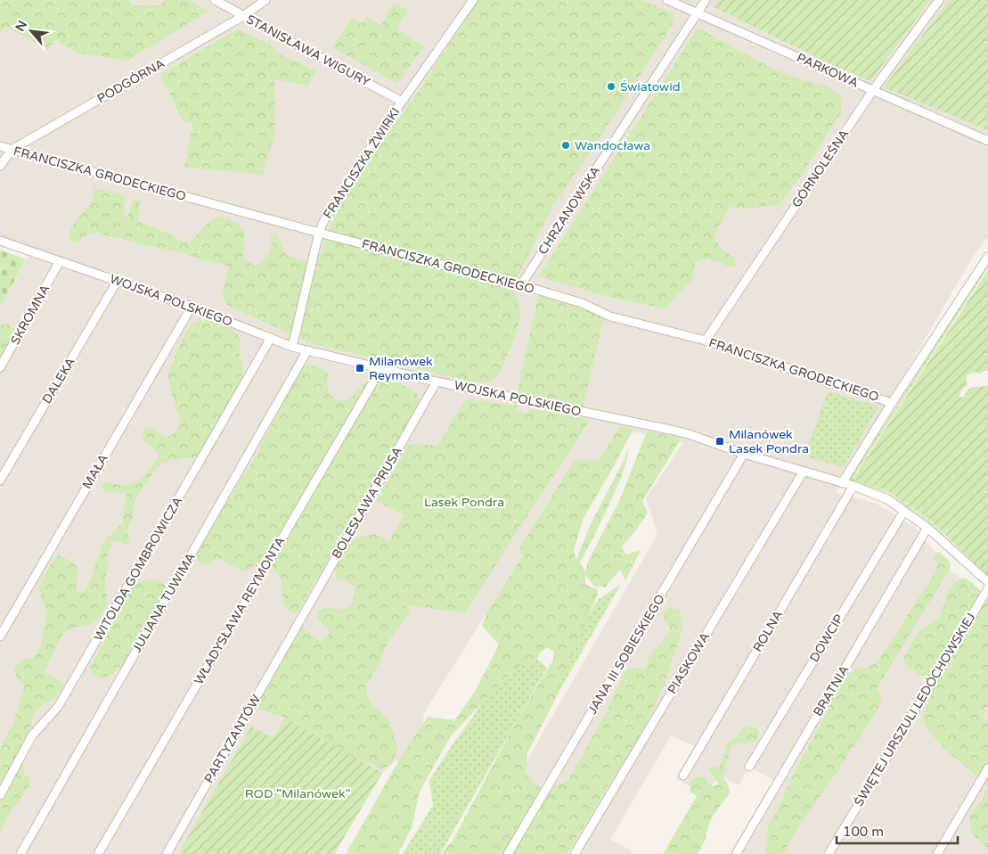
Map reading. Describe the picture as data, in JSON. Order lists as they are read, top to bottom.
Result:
{
  "streets": {
    "street": [
      "STANISŁAWA WIGURY",
      "PARKOWA",
      "PODGÓRNA",
      "FRANCISZKA ŻWIRKI",
      "GÓRNOLEŚNA",
      "FRANCISZKA GRODECKIEGO",
      "CHRZANOWSKA",
      "WOJSKA POLSKIEGO",
      "SKROMNA",
      "DALEKA",
      "MAŁA",
      "BOLESŁAWA PRUSA",
      "WITOLDA GOMBROWICZA",
      "JULIANA TUWIMA",
      "WŁADYSŁAWA REYMONTA",
      "ROLNA",
      "DOWCIP",
      "JANA III SOBIESKIEGO",
      "PIASKOWA",
      "BRATNIA",
      "ŚWIĘTEJ URSZULI LEDÓCHOWSKIEJ",
      "PARTYZANTÓW"
    ]
  },
  "crossings": [
    ["STANISŁAWA WIGURY", "PODGÓRNA"],
    ["STANISŁAWA WIGURY", "FRANCISZKA ŻWIRKI"],
    ["PARKOWA", "GÓRNOLEŚNA"],
    ["PARKOWA", "CHRZANOWSKA"],
    ["PODGÓRNA", "FRANCISZKA GRODECKIEGO"],
    ["FRANCISZKA ŻWIRKI", "FRANCISZKA GRODECKIEGO"],
    ["FRANCISZKA ŻWIRKI", "WOJSKA POLSKIEGO"],
    ["GÓRNOLEŚNA", "FRANCISZKA GRODECKIEGO"],
    ["FRANCISZKA GRODECKIEGO", "CHRZANOWSKA"],
    ["WOJSKA POLSKIEGO", "SKROMNA"],
    ["WOJSKA POLSKIEGO", "DALEKA"],
    ["WOJSKA POLSKIEGO", "MAŁA"],
    ["WOJSKA POLSKIEGO", "BOLESŁAWA PRUSA"],
    ["WOJSKA POLSKIEGO", "WITOLDA GOMBROWICZA"],
    ["WOJSKA POLSKIEGO", "JULIANA TUWIMA"],
    ["WOJSKA POLSKIEGO", "WŁADYSŁAWA REYMONTA"],
    ["WOJSKA POLSKIEGO", "ROLNA"],
    ["WOJSKA POLSKIEGO", "DOWCIP"],
    ["WOJSKA POLSKIEGO", "JANA III SOBIESKIEGO"],
    ["WOJSKA POLSKIEGO", "PIASKOWA"],
    ["WOJSKA POLSKIEGO", "BRATNIA"],
    ["BOLESŁAWA PRUSA", "PARTYZANTÓW"]
  ],
  "parks": ["Lasek Pondra", "ROD \"Milanówek\""],
  "places": {
    "other": ["Światowid", "Wandocława"],
    "transit": ["Milanówek Reymonta", "Milanówek Lasek Pondra"]
  },
  "scale_bar": "100 m",
  "north": "top left"
}
